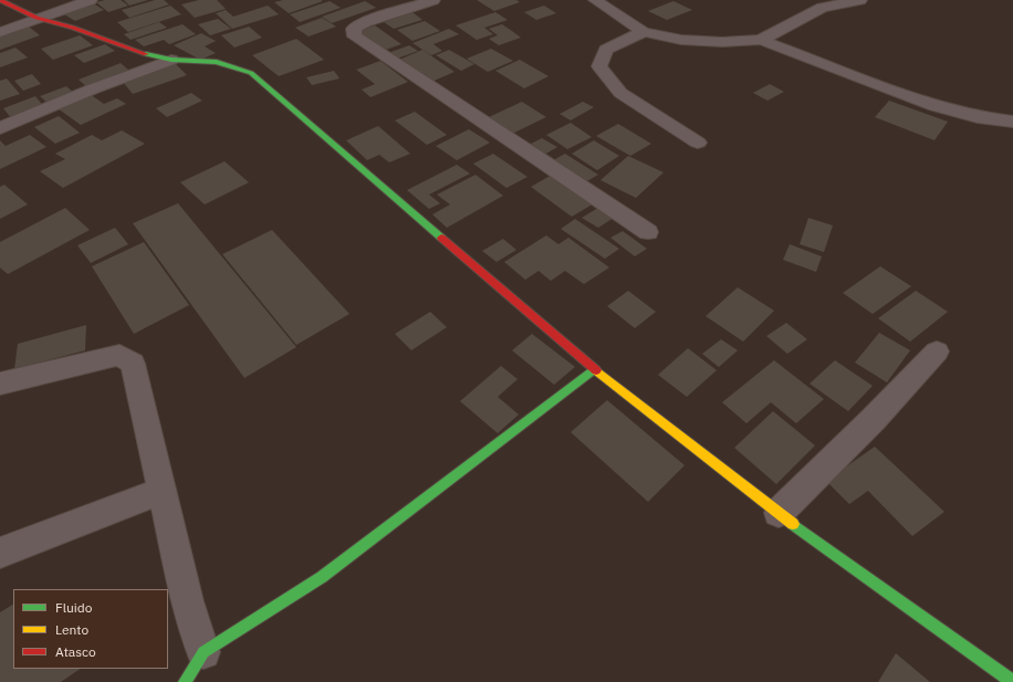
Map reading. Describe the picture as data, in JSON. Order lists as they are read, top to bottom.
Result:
{
  "legend": ["Fluido", "Lento", "Atasco"]
}
